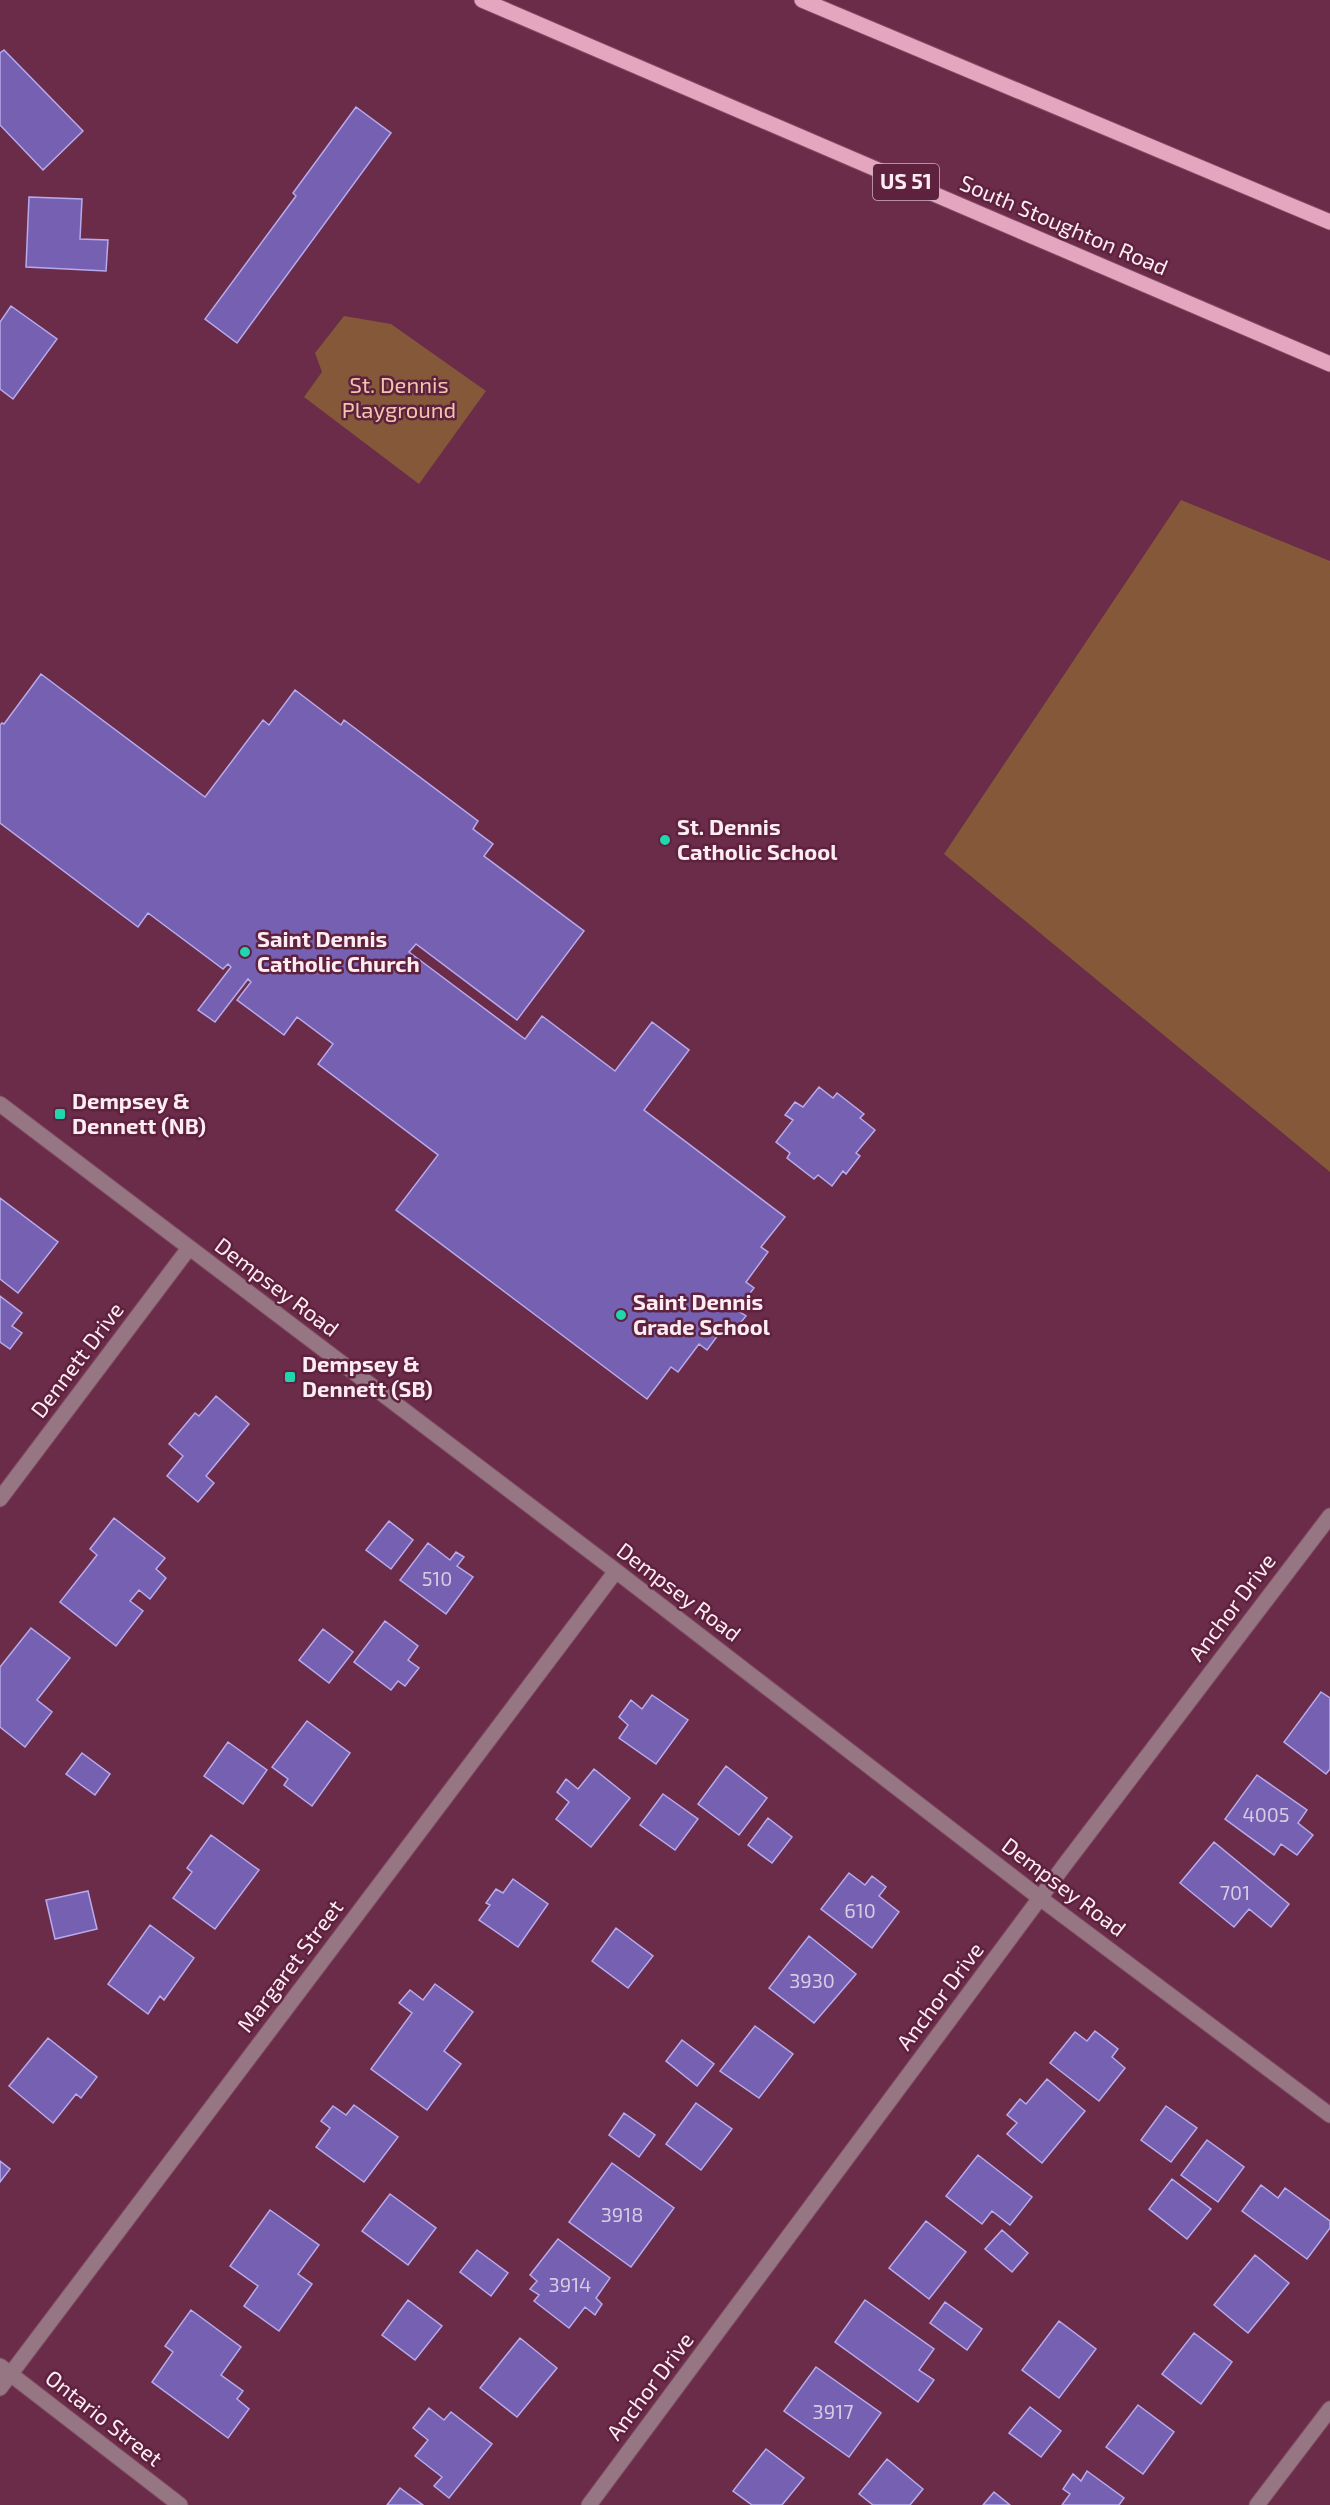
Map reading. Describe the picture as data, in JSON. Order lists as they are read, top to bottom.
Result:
{
  "streets": {
    "main road": ["US 51", "South Stoughton Road"],
    "street": [
      "Dempsey Road",
      "Dennett Drive",
      "Anchor Drive",
      "Margaret Street",
      "Ontario Street"
    ]
  },
  "crossings": [
    ["Dempsey Road", "Dennett Drive"],
    ["Dempsey Road", "Anchor Drive"],
    ["Dempsey Road", "Margaret Street"],
    ["Margaret Street", "Ontario Street"]
  ],
  "parks": ["St. Dennis Playground"],
  "places": {
    "other": ["St. Dennis Catholic School", "Saint Dennis Catholic Church", "Saint Dennis Grade School"],
    "transit": ["Dempsey & Dennett (NB)", "Dempsey & Dennett (SB)"]
  },
  "house_numbers": [
    "510",
    "4005",
    "701",
    "610",
    "3930",
    "3918",
    "3914",
    "3917"
  ]
}
